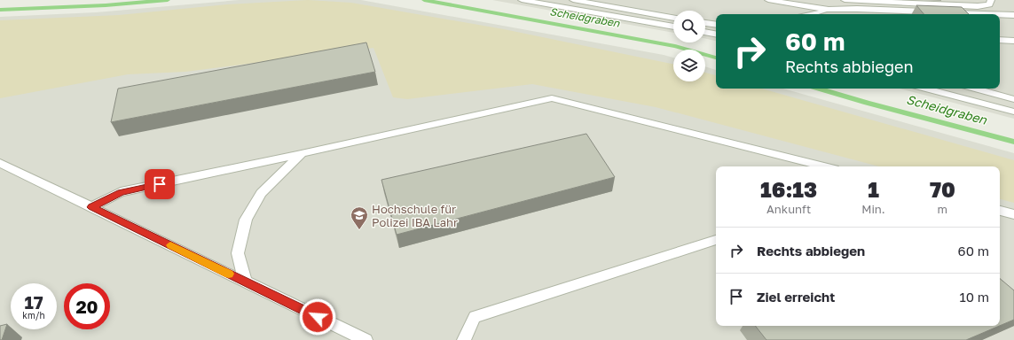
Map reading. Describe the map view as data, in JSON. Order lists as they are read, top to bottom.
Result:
{
  "water": ["Scheidgraben"],
  "places": {
    "school or university": ["Hochschule für Polizei IBA Lahr"]
  },
  "page": {
    "turn": ["60 m", "Rechts abbiegen"],
    "eta": [
      "16:13",
      "Ankunft",
      "1",
      "Min.",
      "70",
      "m"
    ],
    "list": [
      {
        "name": "Rechts abbiegen",
        "value": "60 m"
      },
      {
        "name": "Ziel erreicht",
        "value": "10 m"
      }
    ],
    "speed": "17 km/h",
    "limit": "20"
  }
}
